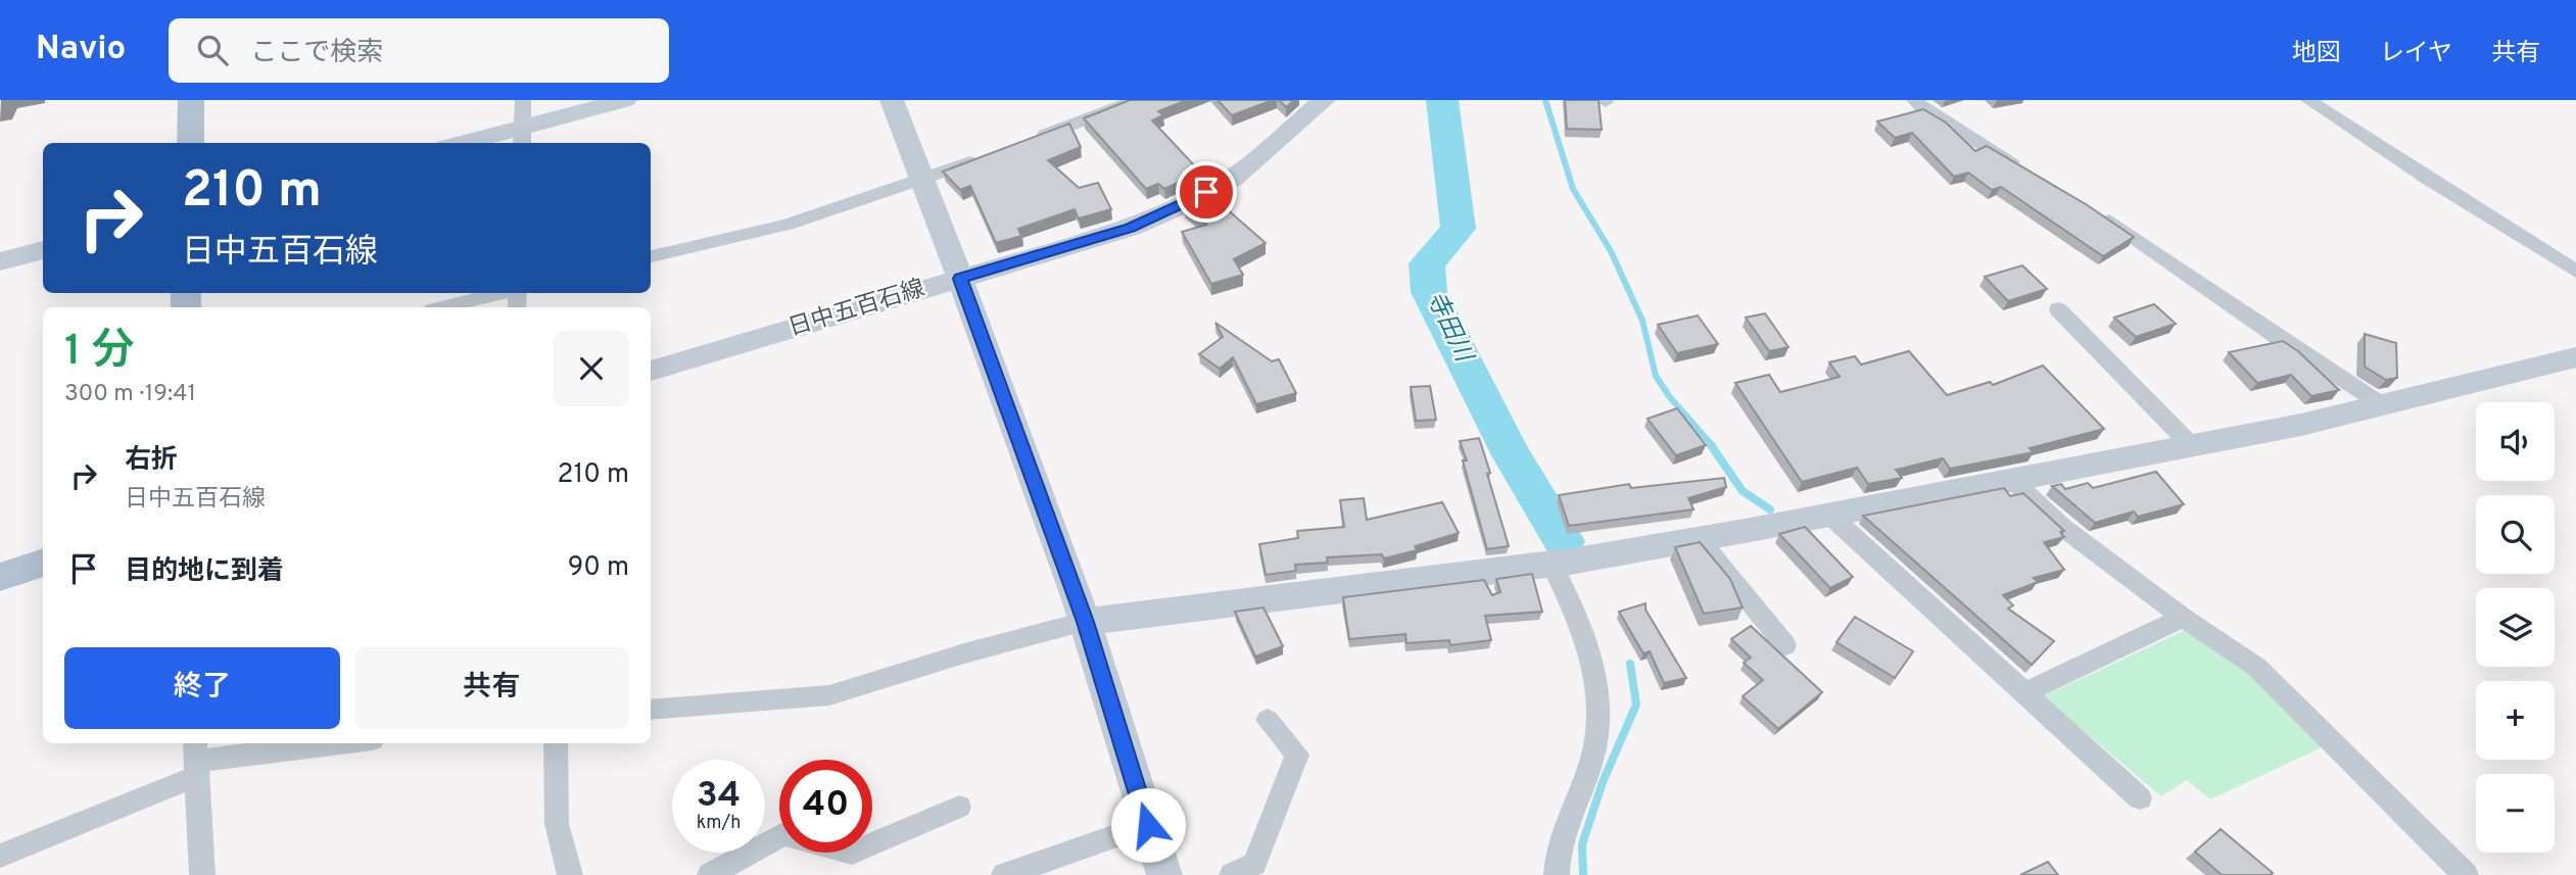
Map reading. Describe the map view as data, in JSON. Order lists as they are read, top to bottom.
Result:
{
  "streets": {
    "street": ["日中五百石線"]
  },
  "water": ["寺田川"],
  "page": {
    "header": "Navio",
    "search": "ここで検索",
    "nav": ["地図", "レイヤ", "共有"],
    "turn": ["210 m", "日中五百石線"],
    "heading": ["1 分", "300 m · 19:41"],
    "map_buttons": ["+", "−"],
    "list": [
      {
        "name": "右折",
        "note": "日中五百石線",
        "value": "210 m"
      },
      {
        "name": "目的地に到着",
        "value": "90 m"
      }
    ],
    "buttons": ["終了", "共有"],
    "speed": "34 km/h",
    "limit": "40"
  }
}
